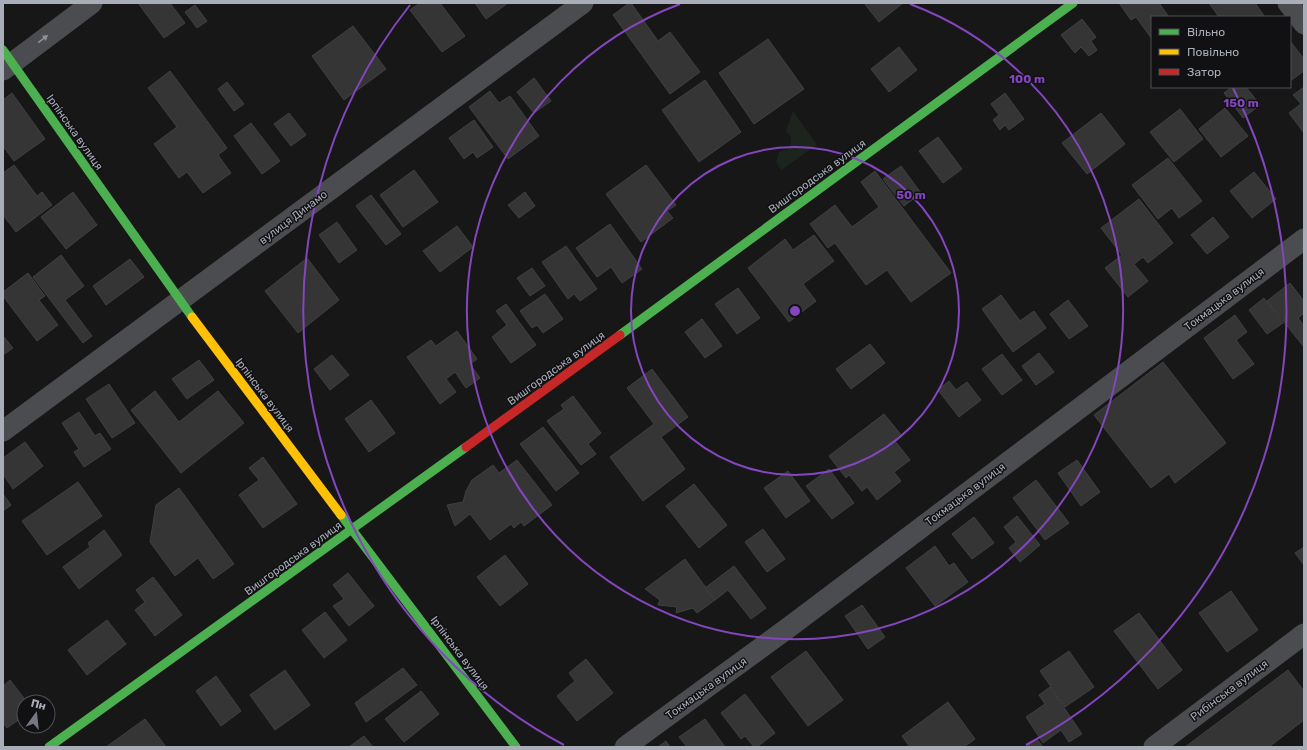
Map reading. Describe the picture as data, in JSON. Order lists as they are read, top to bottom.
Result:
{
  "streets": {
    "street": [
      "Ірпінська вулиця",
      "Вишгородська вулиця",
      "вулиця Динамо",
      "Токмацька вулиця",
      "Рибінська вулиця"
    ]
  },
  "crossings": [
    ["Ірпінська вулиця", "Вишгородська вулиця"],
    ["Ірпінська вулиця", "вулиця Динамо"]
  ],
  "legend": ["Вільно", "Повільно", "Затор"],
  "north": "top",
  "rings": ["100 m", "150 m", "50 m"]
}
